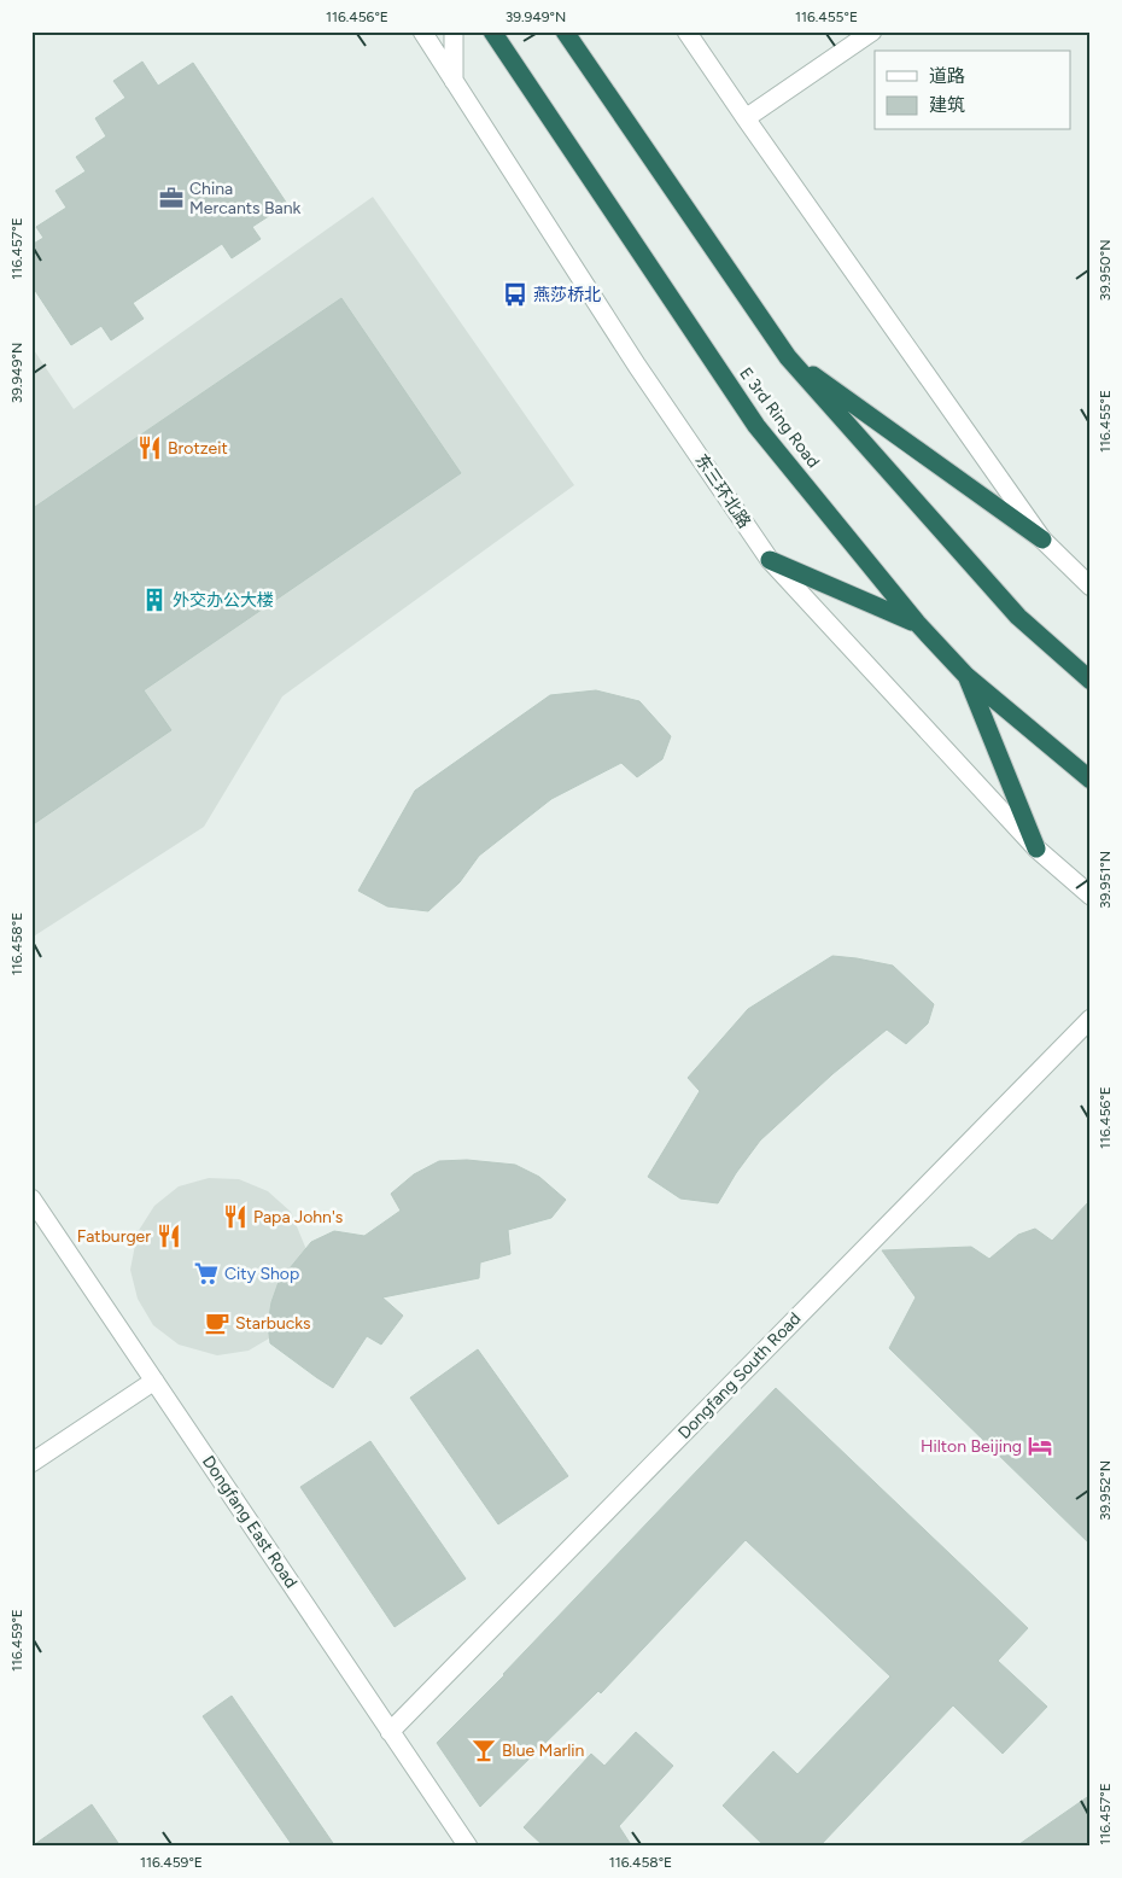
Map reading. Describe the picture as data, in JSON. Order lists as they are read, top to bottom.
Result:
{
  "streets": {
    "highway": ["E 3rd Ring Road"],
    "street": ["东三环北路", "Dongfang South Road", "Dongfang East Road"]
  },
  "crossings": [
    ["Dongfang South Road", "Dongfang East Road"]
  ],
  "places": {
    "office": ["China Mercants Bank"],
    "bus stop": ["燕莎桥北"],
    "restaurant": ["Brotzeit", "Papa John's", "Fatburger"],
    "building": ["外交办公大楼"],
    "supermarket": ["City Shop"],
    "cafe": ["Starbucks"],
    "hotel": ["Hilton Beijing"],
    "bar": ["Blue Marlin"]
  },
  "legend": ["道路", "建筑"],
  "coordinates": [
    "116.456°E",
    "39.949°N",
    "116.455°E",
    "116.457°E",
    "39.950°N",
    "39.951°N",
    "116.458°E",
    "39.952°N",
    "116.459°E"
  ]
}
